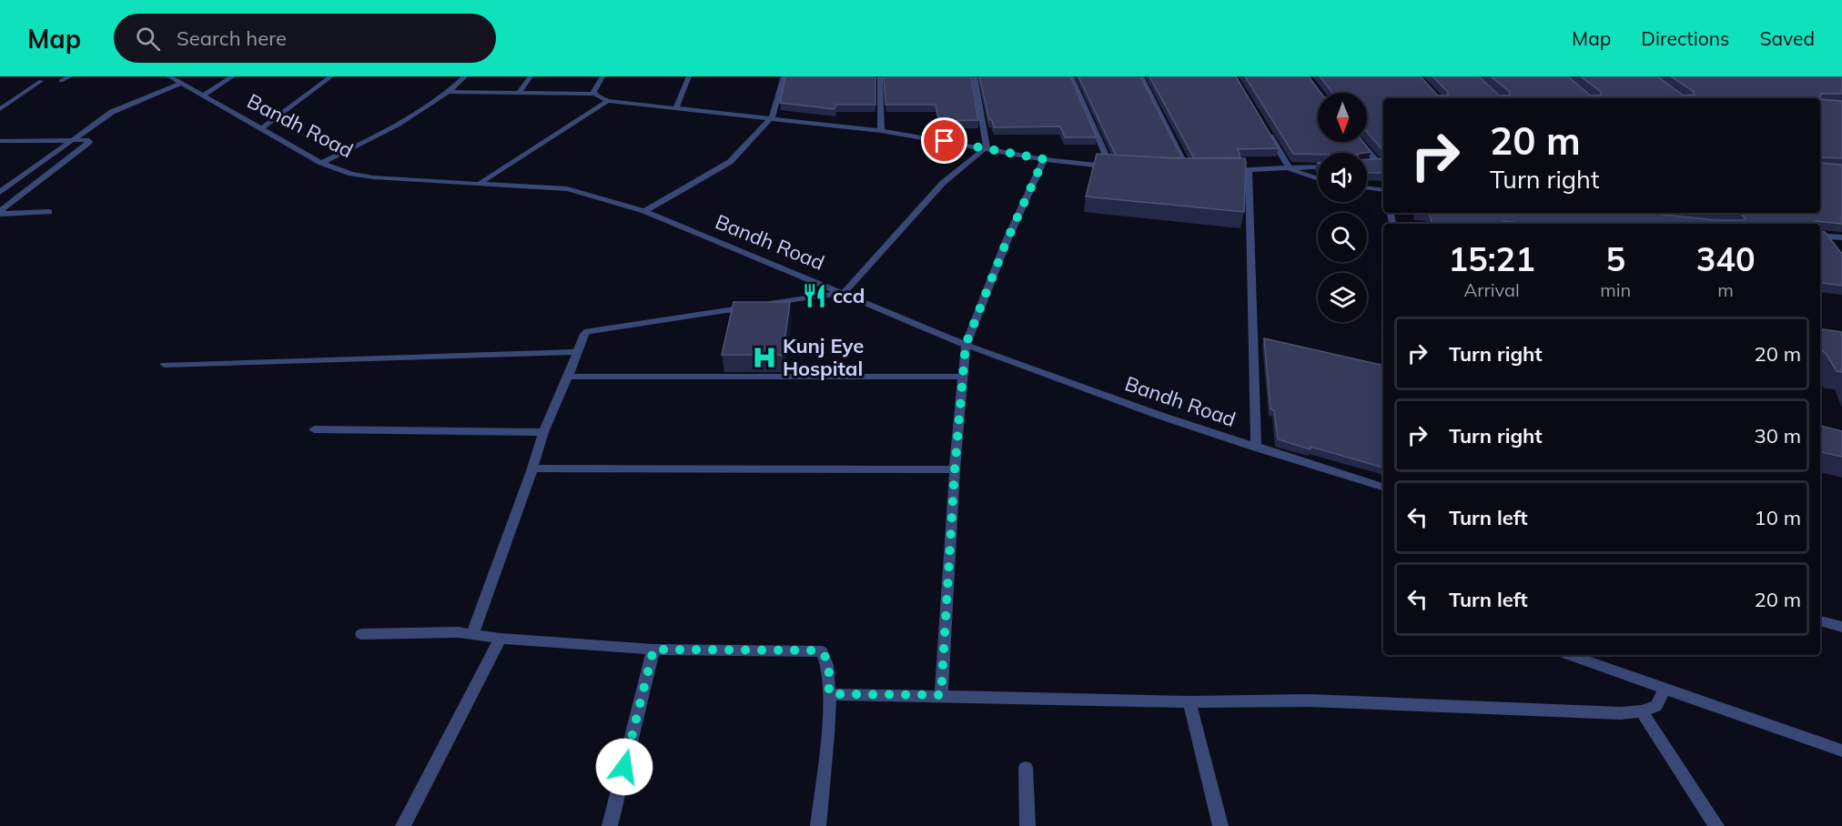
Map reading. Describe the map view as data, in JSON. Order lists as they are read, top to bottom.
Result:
{
  "streets": {
    "street": ["Bandh Road"]
  },
  "places": {
    "restaurant": ["ccd"],
    "hospital": ["Kunj Eye Hospital"]
  },
  "north": "bottom",
  "page": {
    "header": "Map",
    "search": "Search here",
    "nav": ["Map", "Directions", "Saved"],
    "turn": ["20 m", "Turn right"],
    "eta": [
      "15:21",
      "Arrival",
      "5",
      "min",
      "340",
      "m"
    ],
    "list": [
      {
        "name": "Turn right",
        "value": "20 m"
      },
      {
        "name": "Turn right",
        "value": "30 m"
      },
      {
        "name": "Turn left",
        "value": "10 m"
      },
      {
        "name": "Turn left",
        "value": "20 m"
      }
    ]
  }
}
